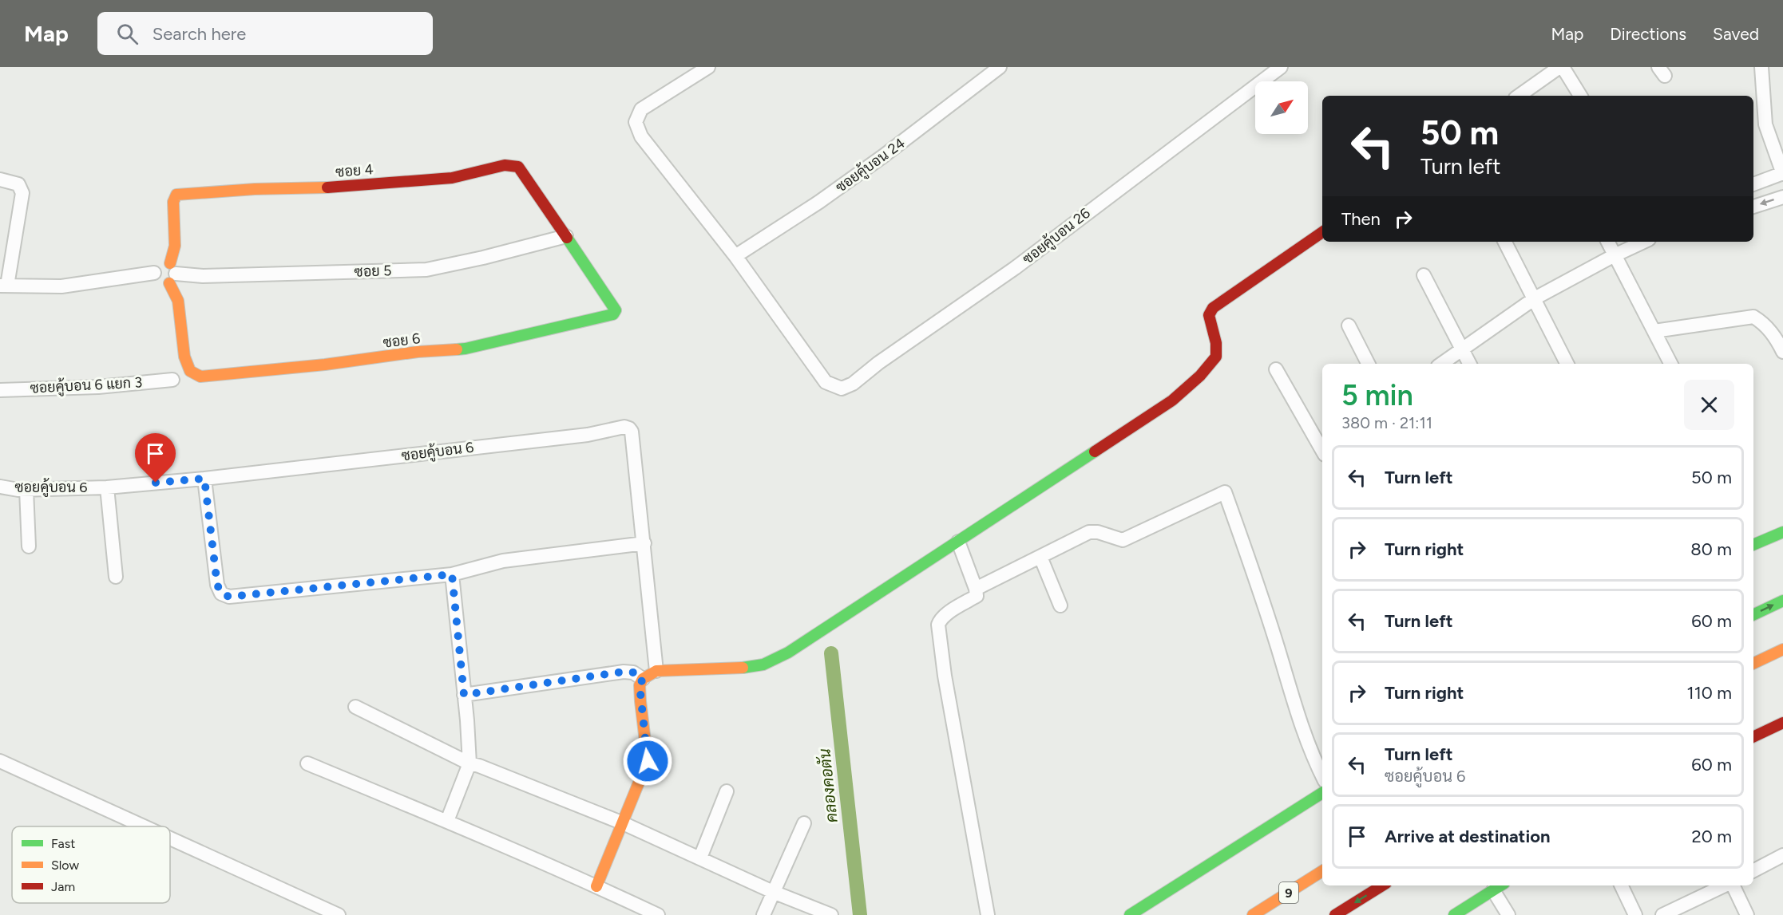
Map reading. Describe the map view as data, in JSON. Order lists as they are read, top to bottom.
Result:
{
  "streets": {
    "main road": ["ซอย 4", "ซอย 6", "9"],
    "street": [
      "ซอยคู้บอน 24",
      "ซอยคู้บอน 26",
      "ซอย 5",
      "ซอยคู้บอน 6 แยก 3",
      "ซอยคู้บอน 6"
    ]
  },
  "crossings": [
    ["ซอยคู้บอน 24", "ซอยคู้บอน 26"],
    ["ซอย 4", "ซอย 5"],
    ["ซอย 4", "ซอย 6"],
    ["ซอย 5", "ซอย 6"]
  ],
  "water": ["คลองคอตัน"],
  "legend": ["Fast", "Slow", "Jam"],
  "north": "top right",
  "page": {
    "header": "Map",
    "search": "Search here",
    "nav": ["Map", "Directions", "Saved"],
    "turn": ["50 m", "Turn left"],
    "then": "Then",
    "heading": ["5 min", "380 m · 21:11"],
    "list": [
      {
        "name": "Turn left",
        "value": "50 m"
      },
      {
        "name": "Turn right",
        "value": "80 m"
      },
      {
        "name": "Turn left",
        "value": "60 m"
      },
      {
        "name": "Turn right",
        "value": "110 m"
      },
      {
        "name": "Turn left",
        "note": "ซอยคู้บอน 6",
        "value": "60 m"
      },
      {
        "name": "Arrive at destination",
        "value": "20 m"
      }
    ]
  }
}
